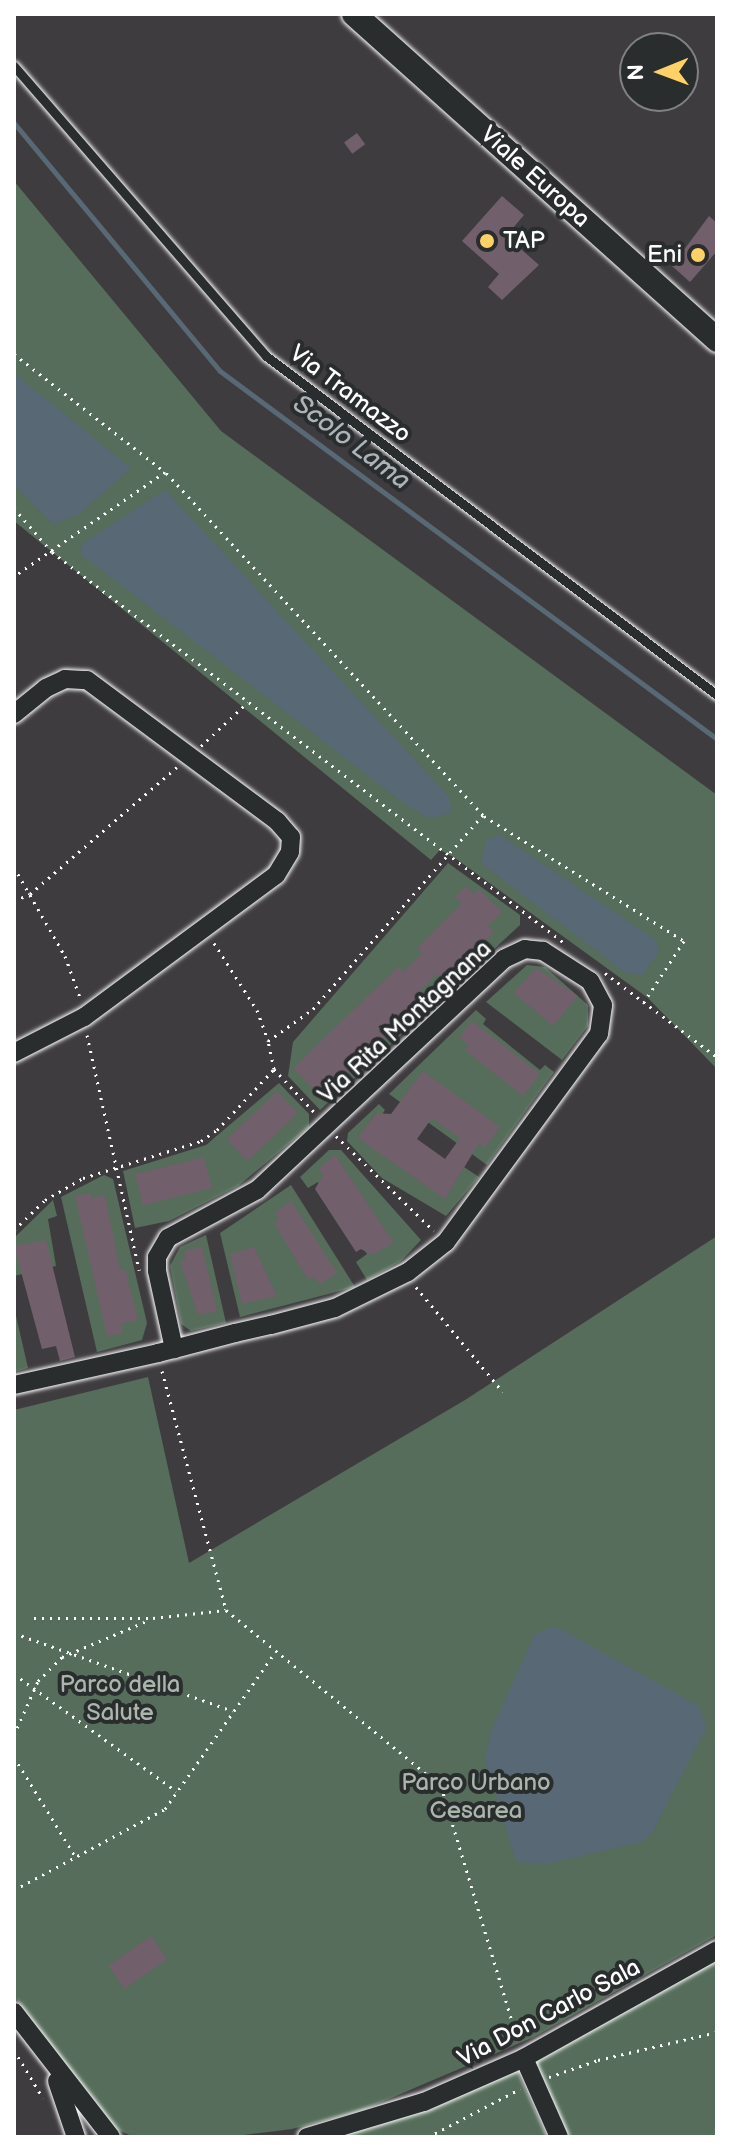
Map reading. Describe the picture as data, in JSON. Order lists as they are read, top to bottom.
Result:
{
  "streets": {
    "main road": ["Viale Europa"],
    "street": ["Via Rita Montagnana", "Via Don Carlo Sala"],
    "lane": ["Via Tramazzo"]
  },
  "water": ["Scolo Lama"],
  "parks": ["Parco della Salute", "Parco Urbano Cesarea"],
  "places": ["TAP", "Eni"],
  "north": "left"
}
